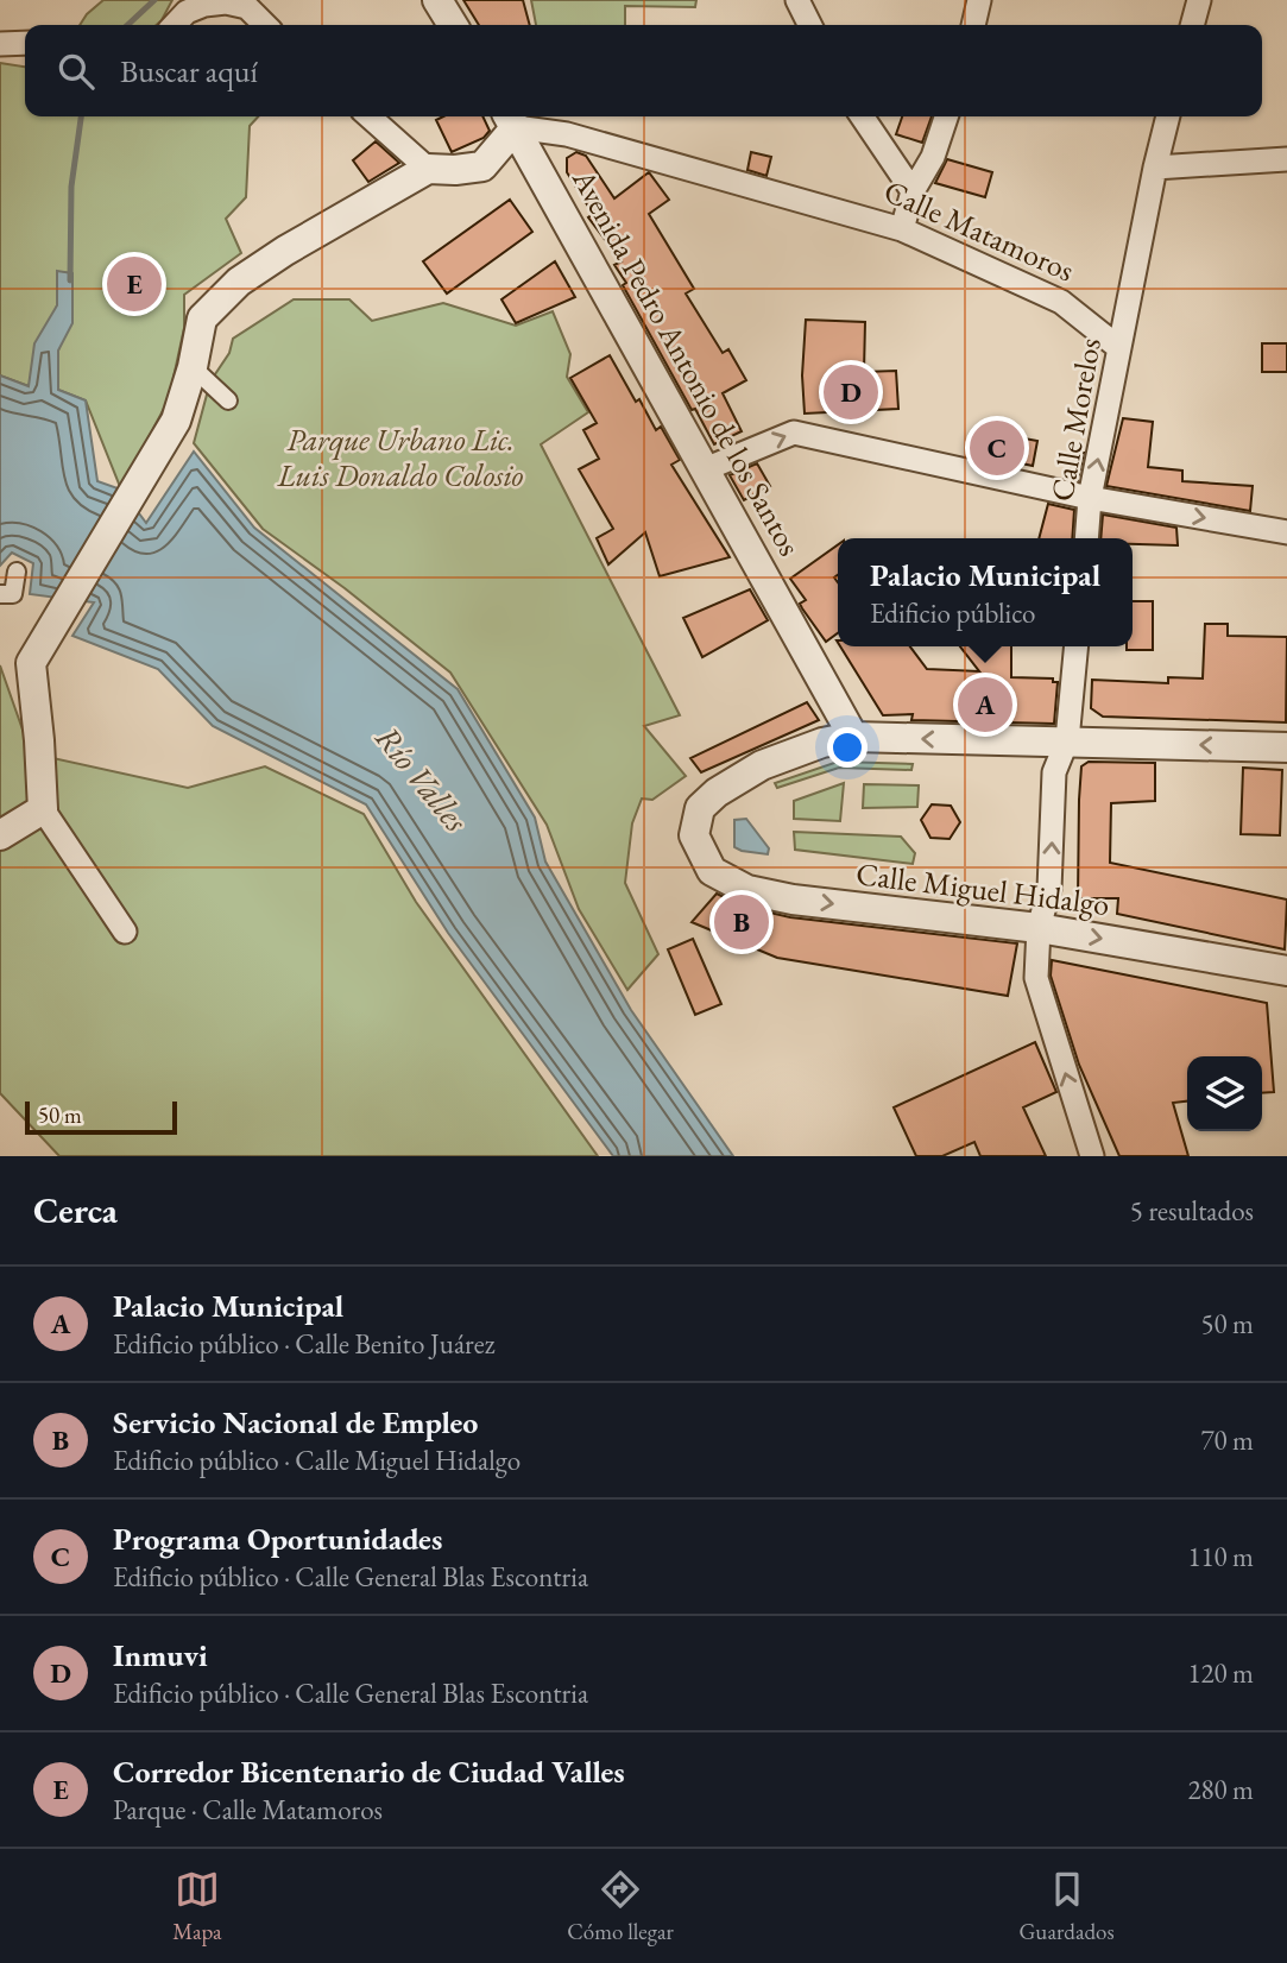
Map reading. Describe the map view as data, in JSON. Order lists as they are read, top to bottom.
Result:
{
  "streets": {
    "street": [
      "Calle Matamoros",
      "Avenida Pedro Antonio de los Santos",
      "Calle Morelos",
      "Calle Miguel Hidalgo"
    ]
  },
  "crossings": [
    ["Calle Matamoros", "Avenida Pedro Antonio de los Santos"],
    ["Calle Matamoros", "Calle Morelos"],
    ["Avenida Pedro Antonio de los Santos", "Calle Miguel Hidalgo"]
  ],
  "one_way": ["Calle Morelos"],
  "water": ["Río Valles"],
  "parks": ["Parque Urbano Lic. Luis Donaldo Colosio"],
  "scale_bar": "50 m",
  "page": {
    "search": "Buscar aquí",
    "pins": [
      "E",
      "D",
      "C",
      "A",
      "B"
    ],
    "popup": ["Palacio Municipal", "Edificio público"],
    "scale": "50 m",
    "heading": ["Cerca", "5 resultados"],
    "list": [
      {
        "mark": "A",
        "name": "Palacio Municipal",
        "note": "Edificio público · Calle Benito Juárez",
        "value": "50 m"
      },
      {
        "mark": "B",
        "name": "Servicio Nacional de Empleo",
        "note": "Edificio público · Calle Miguel Hidalgo",
        "value": "70 m"
      },
      {
        "mark": "C",
        "name": "Programa Oportunidades",
        "note": "Edificio público · Calle General Blas Escontria",
        "value": "110 m"
      },
      {
        "mark": "D",
        "name": "Inmuvi",
        "note": "Edificio público · Calle General Blas Escontria",
        "value": "120 m"
      },
      {
        "mark": "E",
        "name": "Corredor Bicentenario de Ciudad Valles",
        "note": "Parque · Calle Matamoros",
        "value": "280 m"
      }
    ],
    "nav": ["Mapa", "Cómo llegar", "Guardados"]
  }
}
